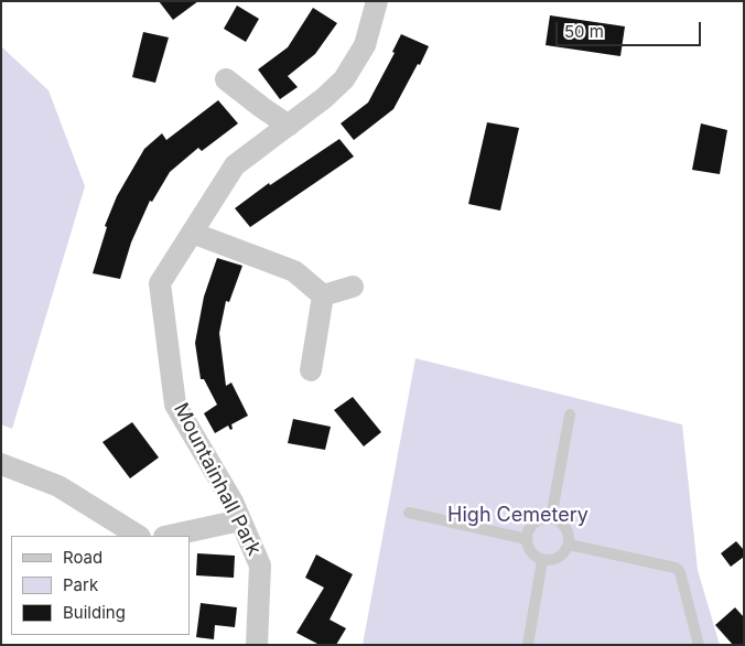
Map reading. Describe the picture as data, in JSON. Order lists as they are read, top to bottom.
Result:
{
  "streets": {
    "street": ["Mountainhall Park"]
  },
  "parks": ["High Cemetery"],
  "legend": ["Road", "Park", "Building"],
  "scale_bar": "50 m"
}
